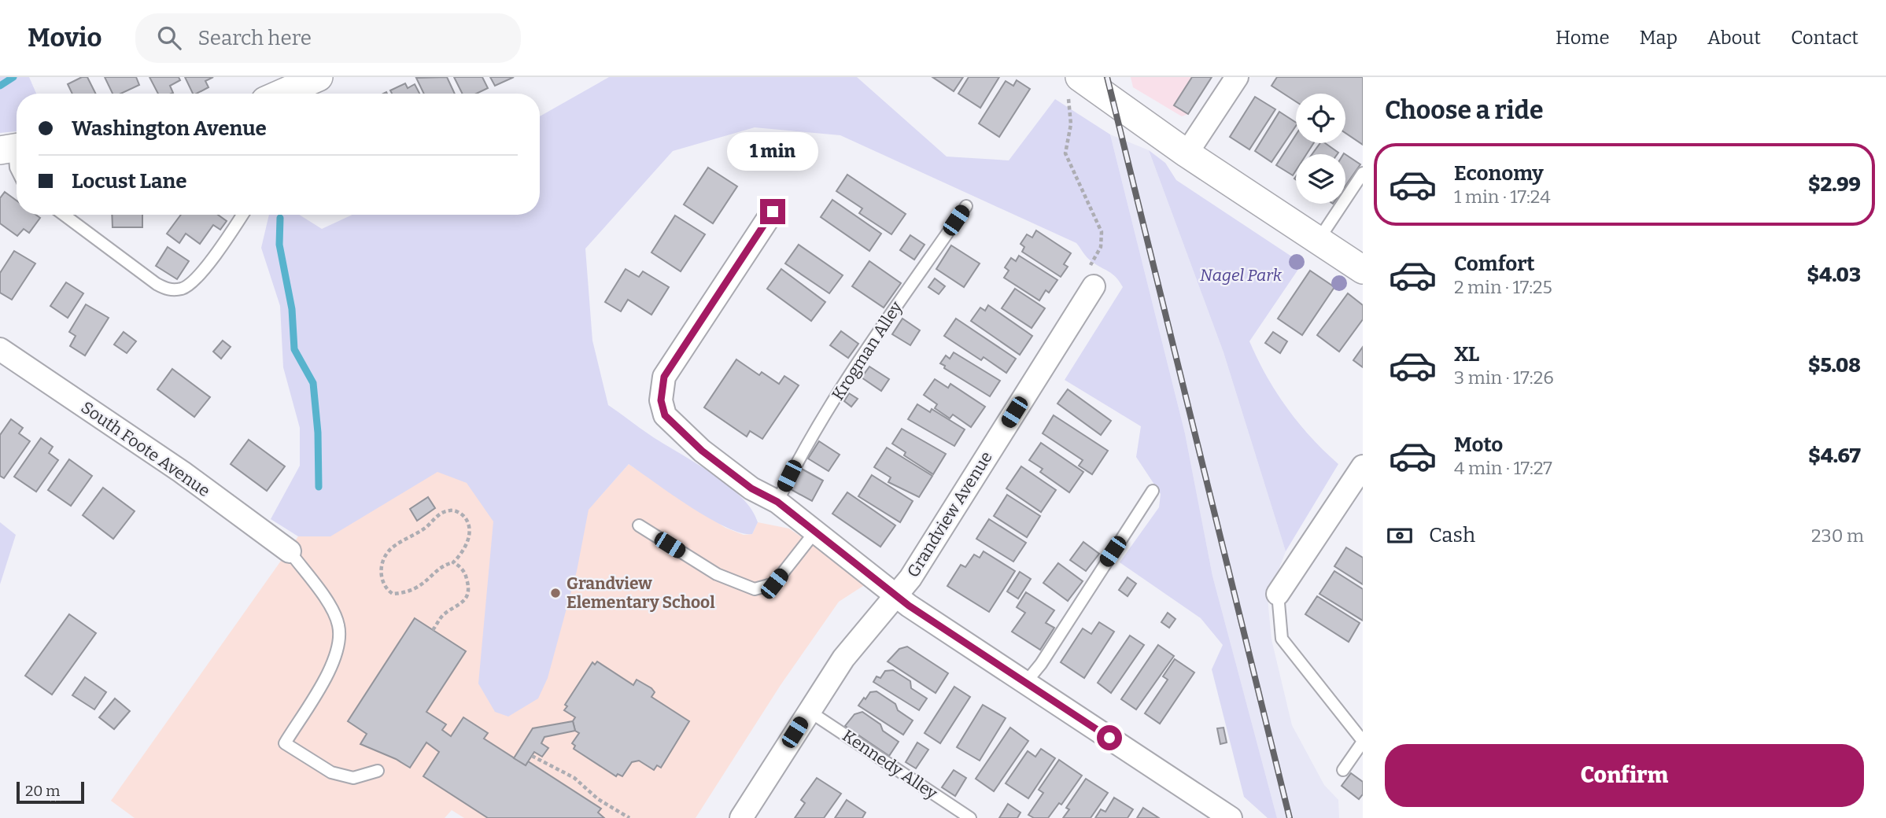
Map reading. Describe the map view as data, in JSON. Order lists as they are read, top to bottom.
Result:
{
  "streets": {
    "street": ["South Foote Avenue", "Grandview Avenue"],
    "lane": ["Krogman Alley", "Kennedy Alley"]
  },
  "crossings": [
    ["Grandview Avenue", "Kennedy Alley"]
  ],
  "parks": ["Nagel Park"],
  "places": ["Grandview Elementary School"],
  "scale_bar": "20 m",
  "page": {
    "header": "Movio",
    "search": "Search here",
    "nav": [
      "Home",
      "Map",
      "About",
      "Contact"
    ],
    "heading": "Choose a ride",
    "banner": ["Washington Avenue", "Locust Lane"],
    "bubble": "1 min",
    "list": [
      {
        "name": "Economy",
        "note": "1 min · 17:24",
        "value": "$2.99"
      },
      {
        "name": "Comfort",
        "note": "2 min · 17:25",
        "value": "$4.03"
      },
      {
        "name": "XL",
        "note": "3 min · 17:26",
        "value": "$5.08"
      },
      {
        "name": "Moto",
        "note": "4 min · 17:27",
        "value": "$4.67"
      }
    ],
    "pay": ["Cash", "230 m"],
    "buttons": "Confirm",
    "scale": "20 m"
  }
}
